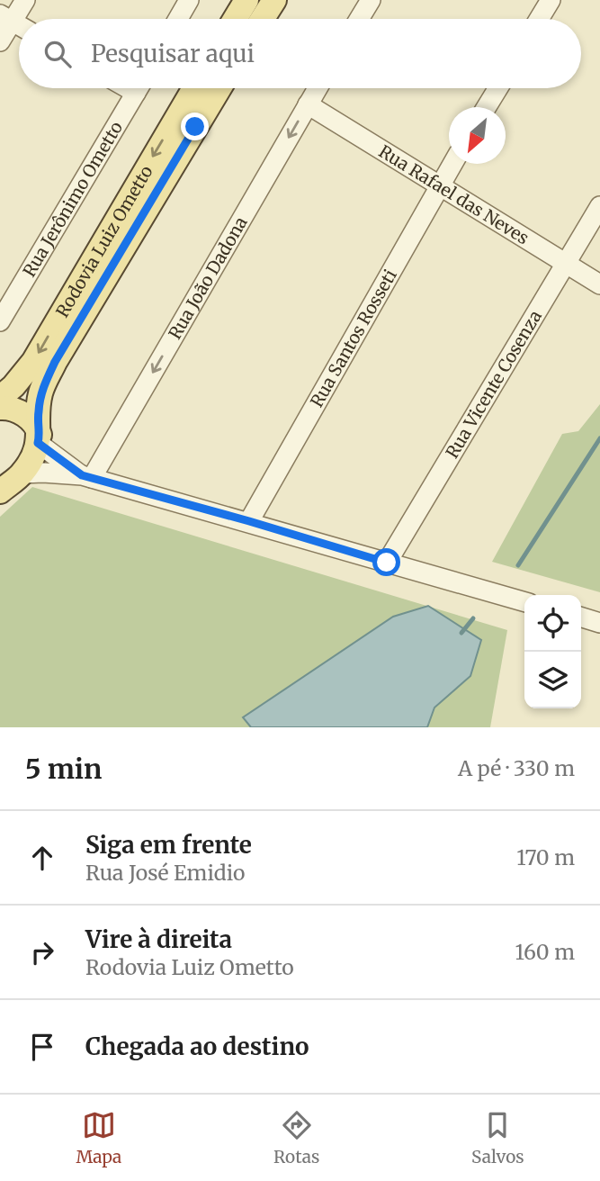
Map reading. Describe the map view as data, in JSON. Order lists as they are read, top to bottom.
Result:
{
  "streets": {
    "main road": ["Rodovia Luiz Ometto"],
    "street": [
      "Rua Rafael das Neves",
      "Rua Jerônimo Ometto",
      "Rua João Dadona",
      "Rua Santos Rosseti",
      "Rua Vicente Cosenza"
    ]
  },
  "crossings": [
    ["Rua Rafael das Neves", "Rua João Dadona"],
    ["Rua Rafael das Neves", "Rua Santos Rosseti"],
    ["Rua Rafael das Neves", "Rua Vicente Cosenza"]
  ],
  "one_way": ["Rua João Dadona"],
  "north": "bottom left",
  "page": {
    "search": "Pesquisar aqui",
    "heading": ["5 min", "A pé · 330 m"],
    "list": [
      ["Siga em frente", "Rua José Emidio", "170 m"],
      ["Vire à direita", "Rodovia Luiz Ometto", "160 m"],
      "Chegada ao destino"
    ],
    "nav": ["Mapa", "Rotas", "Salvos"]
  }
}
